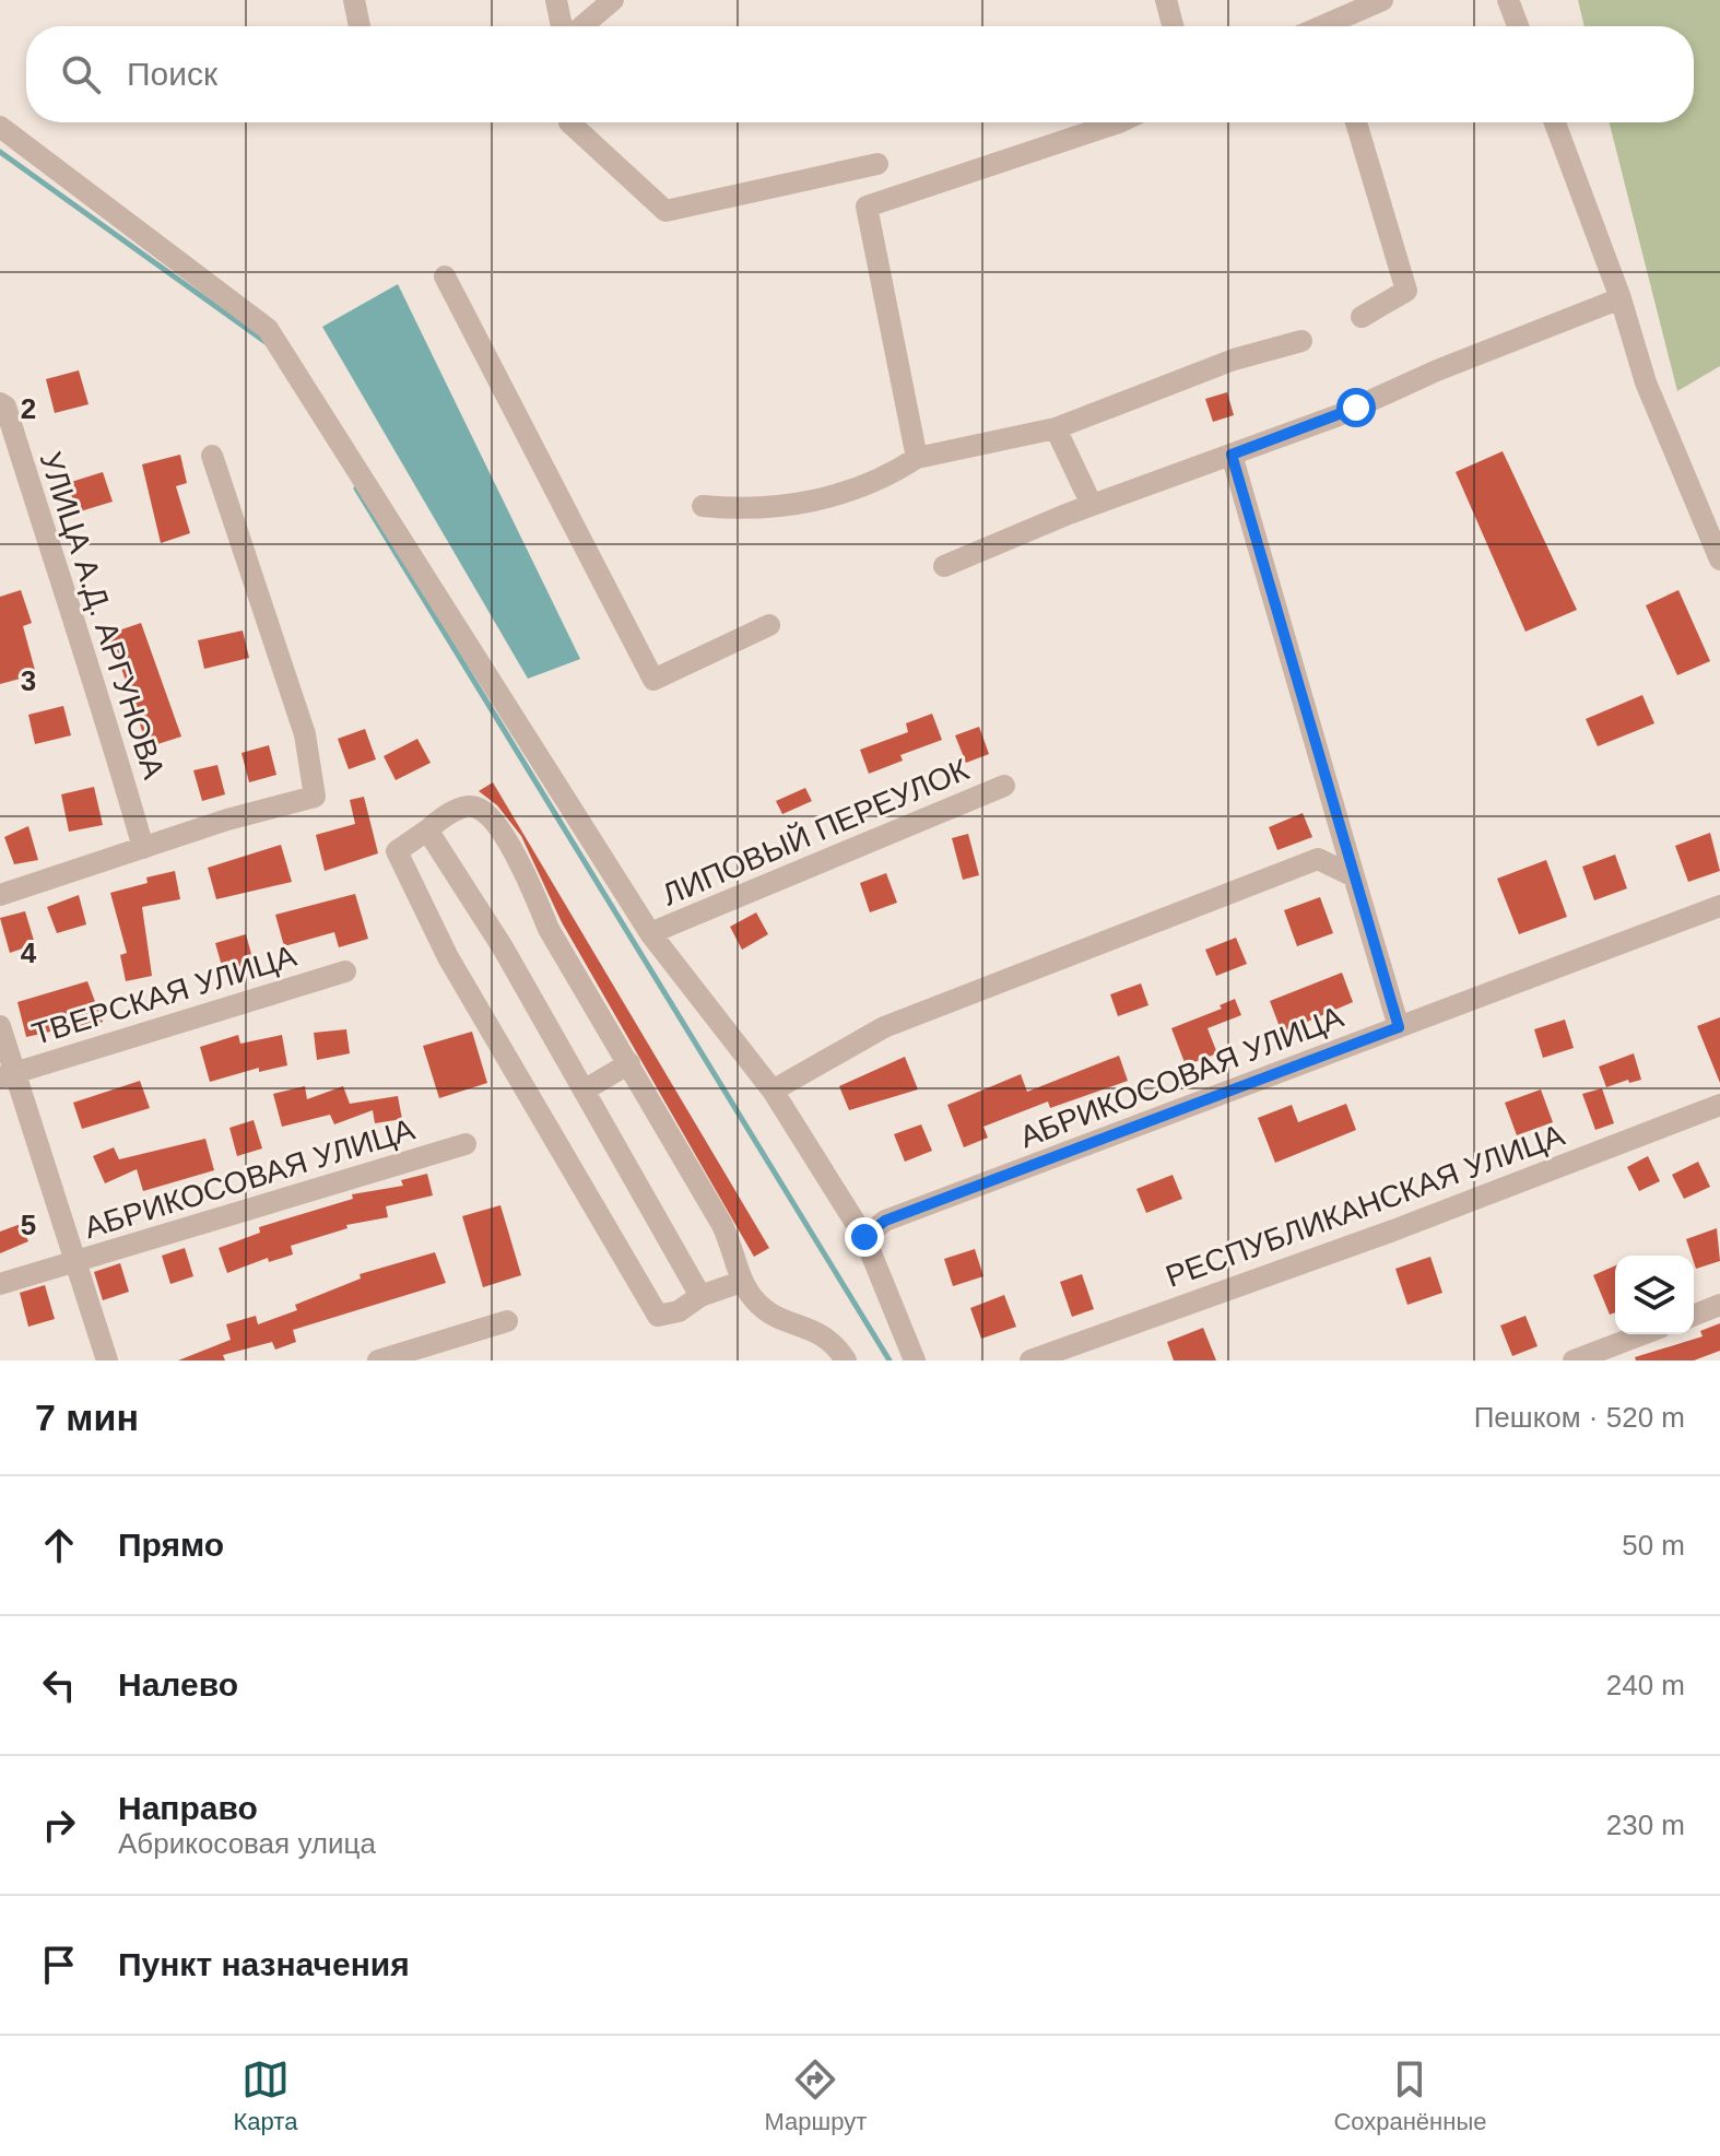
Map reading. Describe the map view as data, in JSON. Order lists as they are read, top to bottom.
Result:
{
  "streets": {
    "street": [
      "УЛИЦА А.Д. АРГУНОВА",
      "ЛИПОВЫЙ ПЕРЕУЛОК",
      "ТВЕРСКАЯ УЛИЦА",
      "АБРИКОСОВАЯ УЛИЦА",
      "РЕСПУБЛИКАНСКАЯ УЛИЦА"
    ]
  },
  "page": {
    "search": "Поиск",
    "heading": ["7 мин", "Пешком · 520 m"],
    "list": [
      ["Прямо", "50 m"],
      ["Налево", "240 m"],
      ["Направо", "Абрикосовая улица", "230 m"],
      "Пункт назначения"
    ],
    "nav": ["Карта", "Маршрут", "Сохранённые"]
  },
  "grid": {
    "rows": [
      "2",
      "3",
      "4",
      "5"
    ]
  }
}
